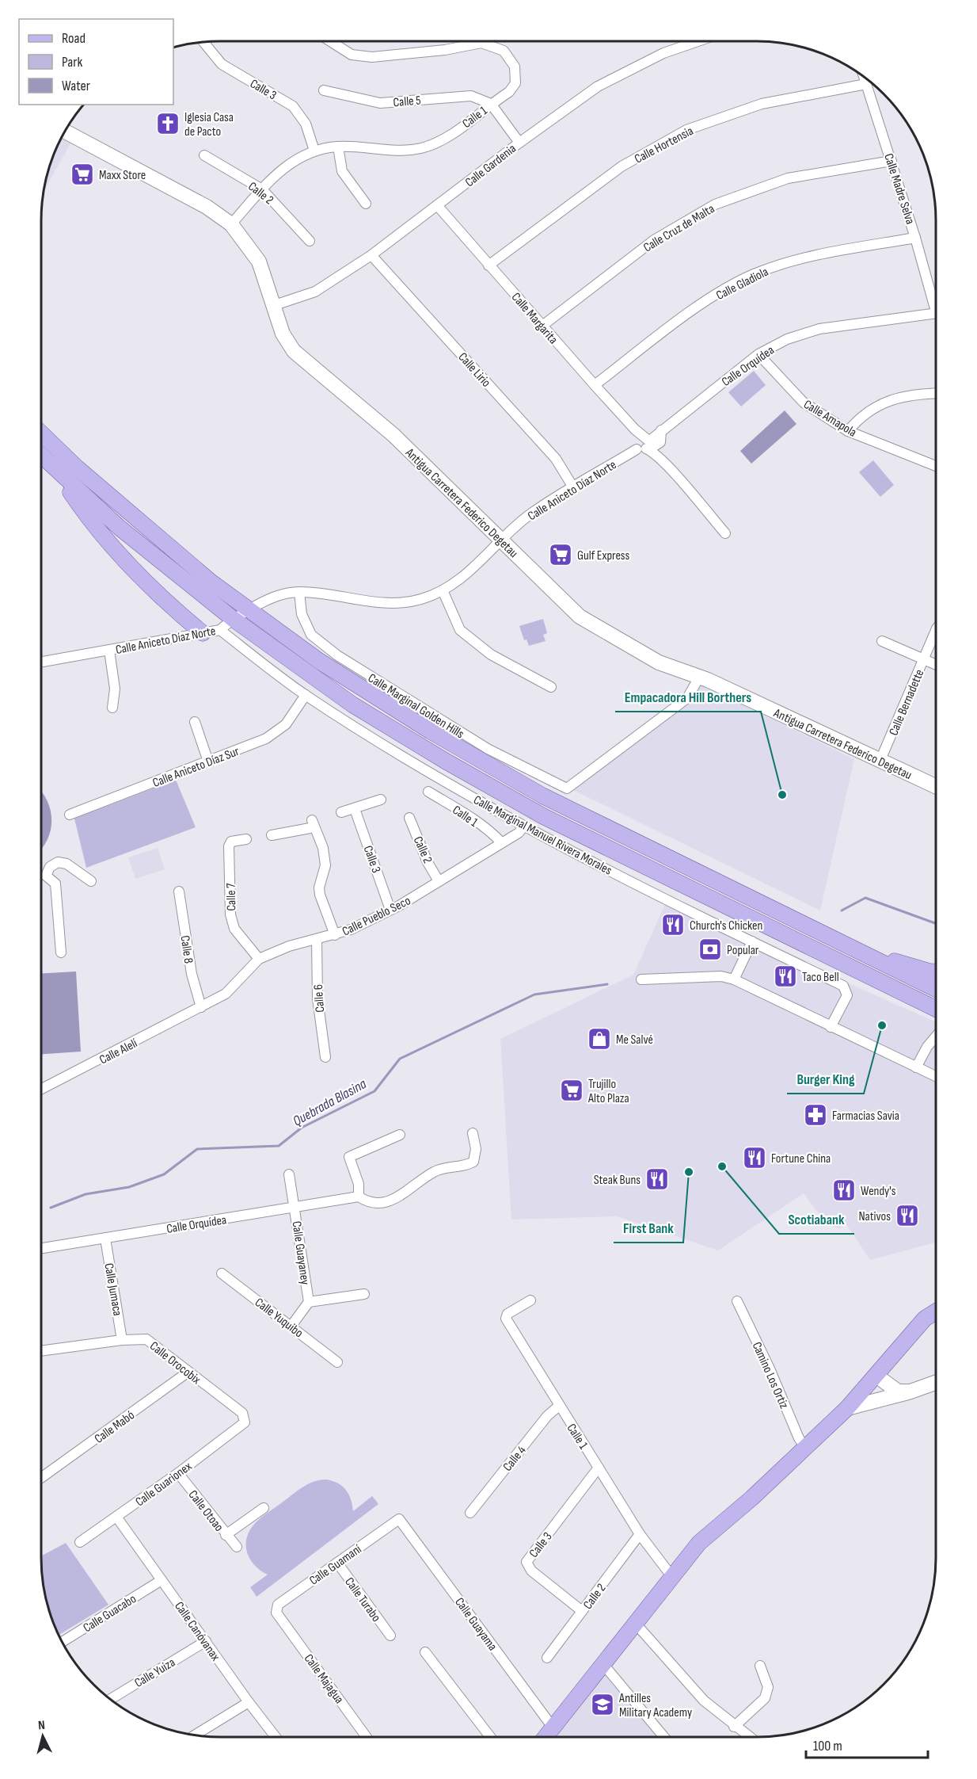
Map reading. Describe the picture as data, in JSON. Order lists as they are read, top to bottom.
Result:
{
  "streets": {
    "street": [
      "Calle 3",
      "Calle 5",
      "Calle 1",
      "Calle Hortensia",
      "Calle Gardenia",
      "Calle Madre Selva",
      "Calle 2",
      "Calle Cruz de Malta",
      "Calle Gladiola",
      "Calle Margarita",
      "Calle Orquídea",
      "Calle Lirio",
      "Calle Amapola",
      "Calle Aniceto Díaz Norte",
      "Antigua Carretera Federico Degetau",
      "Calle Bernadette",
      "Calle Marginal Golden Hills",
      "Calle Aniceto Díaz Sur",
      "Calle Marginal Manuel Rivera Morales",
      "Calle 7",
      "Calle Pueblo Seco",
      "Calle 8",
      "Calle 6",
      "Calle Alelí",
      "Calle Guayaney",
      "Calle Jumaca",
      "Calle Yuquibo",
      "Calle Orocobix",
      "Camino Los Ortiz",
      "Calle Mabó",
      "Calle 4",
      "Calle Guarionex",
      "Calle Otoao",
      "Calle Guamaní",
      "Calle Turabo",
      "Calle Guacabo",
      "Calle Guayama",
      "Calle Canóvanax",
      "Calle Yuiza",
      "Calle Majagua"
    ]
  },
  "crossings": [
    ["Calle 3", "Calle 1"],
    ["Calle 3", "Calle 2"],
    ["Calle 3", "Calle Pueblo Seco"],
    ["Calle 5", "Calle 1"],
    ["Calle 1", "Calle 2"],
    ["Calle 1", "Antigua Carretera Federico Degetau"],
    ["Calle 1", "Calle Pueblo Seco"],
    ["Calle 1", "Calle 4"],
    ["Calle Hortensia", "Calle Madre Selva"],
    ["Calle Hortensia", "Calle Margarita"],
    ["Calle Gardenia", "Calle Margarita"],
    ["Calle Gardenia", "Calle Lirio"],
    ["Calle Gardenia", "Antigua Carretera Federico Degetau"],
    ["Calle Madre Selva", "Calle Cruz de Malta"],
    ["Calle Madre Selva", "Calle Gladiola"],
    ["Calle 2", "Calle Pueblo Seco"],
    ["Calle Cruz de Malta", "Calle Margarita"],
    ["Calle Gladiola", "Calle Margarita"],
    ["Calle Margarita", "Calle Orquídea"],
    ["Calle Margarita", "Calle Aniceto Díaz Norte"],
    ["Calle Orquídea", "Calle Amapola"],
    ["Calle Orquídea", "Calle Aniceto Díaz Norte"],
    ["Calle Orquídea", "Calle Guayaney"],
    ["Calle Orquídea", "Calle Jumaca"],
    ["Calle Lirio", "Calle Aniceto Díaz Norte"],
    ["Calle Aniceto Díaz Norte", "Antigua Carretera Federico Degetau"],
    ["Calle Aniceto Díaz Norte", "Calle Marginal Golden Hills"],
    ["Calle Aniceto Díaz Norte", "Calle Marginal Manuel Rivera Morales"],
    ["Antigua Carretera Federico Degetau", "Calle Bernadette"],
    ["Antigua Carretera Federico Degetau", "Calle Marginal Golden Hills"],
    ["Calle Aniceto Díaz Sur", "Calle Marginal Manuel Rivera Morales"],
    ["Calle Marginal Manuel Rivera Morales", "Calle Pueblo Seco"],
    ["Calle 7", "Calle Pueblo Seco"],
    ["Calle Pueblo Seco", "Calle 8"],
    ["Calle Pueblo Seco", "Calle 6"],
    ["Calle Pueblo Seco", "Calle Alelí"],
    ["Calle 8", "Calle Alelí"],
    ["Calle Guayaney", "Calle Yuquibo"],
    ["Calle Jumaca", "Calle Orocobix"],
    ["Calle Orocobix", "Calle Mabó"],
    ["Calle Orocobix", "Calle Guarionex"],
    ["Calle Guarionex", "Calle Otoao"],
    ["Calle Guarionex", "Calle Canóvanax"],
    ["Calle Guamaní", "Calle Turabo"],
    ["Calle Guamaní", "Calle Guayama"],
    ["Calle Guamaní", "Calle Majagua"],
    ["Calle Guacabo", "Calle Canóvanax"],
    ["Calle Canóvanax", "Calle Yuiza"]
  ],
  "water": ["Quebrada Blasina"],
  "places": {
    "church": ["Iglesia Casa de Pacto"],
    "supermarket": ["Maxx Store", "Gulf Express", "Trujillo Alto Plaza"],
    "other": [
      "Empacadora Hill Borthers",
      "Burger King",
      "Scotiabank",
      "First Bank"
    ],
    "restaurant": [
      "Church's Chicken",
      "Taco Bell",
      "Fortune China",
      "Steak Buns",
      "Wendy's",
      "Nativos"
    ],
    "bank": ["Popular"],
    "shop": ["Me Salvé"],
    "pharmacy": ["Farmacias Savia"],
    "school or university": ["Antilles Military Academy"]
  },
  "legend": ["Road", "Park", "Water"],
  "scale_bar": "100 m",
  "north": "top"
}
